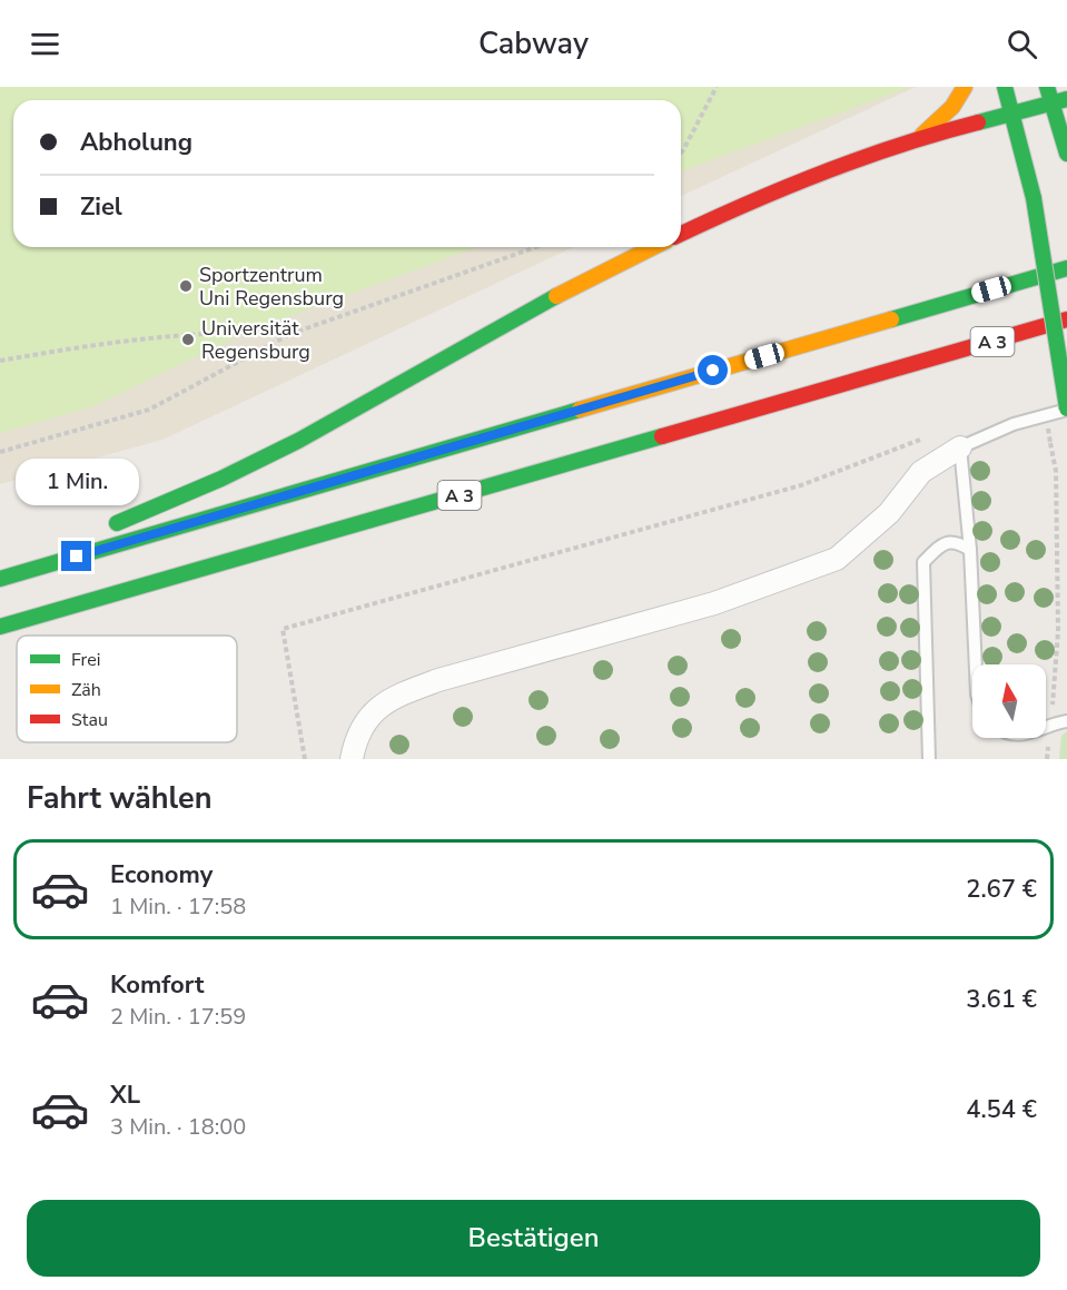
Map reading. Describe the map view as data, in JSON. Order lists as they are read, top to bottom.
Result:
{
  "streets": {
    "main road": ["A 3"]
  },
  "places": ["Sportzentrum Uni Regensburg", "Universität Regensburg"],
  "legend": ["Frei", "Zäh", "Stau"],
  "north": "top",
  "page": {
    "header": "Cabway",
    "banner": ["Abholung", "Ziel"],
    "bubble": "1 Min.",
    "heading": "Fahrt wählen",
    "list": [
      {
        "name": "Economy",
        "note": "1 Min. · 17:58",
        "value": "2.67 €"
      },
      {
        "name": "Komfort",
        "note": "2 Min. · 17:59",
        "value": "3.61 €"
      },
      {
        "name": "XL",
        "note": "3 Min. · 18:00",
        "value": "4.54 €"
      }
    ],
    "buttons": "Bestätigen"
  }
}
